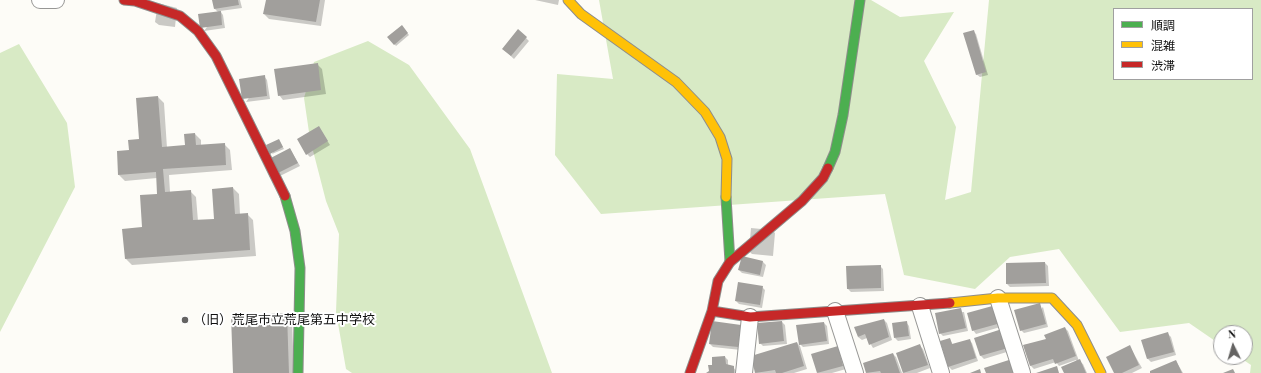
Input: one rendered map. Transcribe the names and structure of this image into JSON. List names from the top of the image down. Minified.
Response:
{"places":["（旧）荒尾市立荒尾第五中学校"],"legend":["順調","混雑","渋滞"],"north":"top"}
